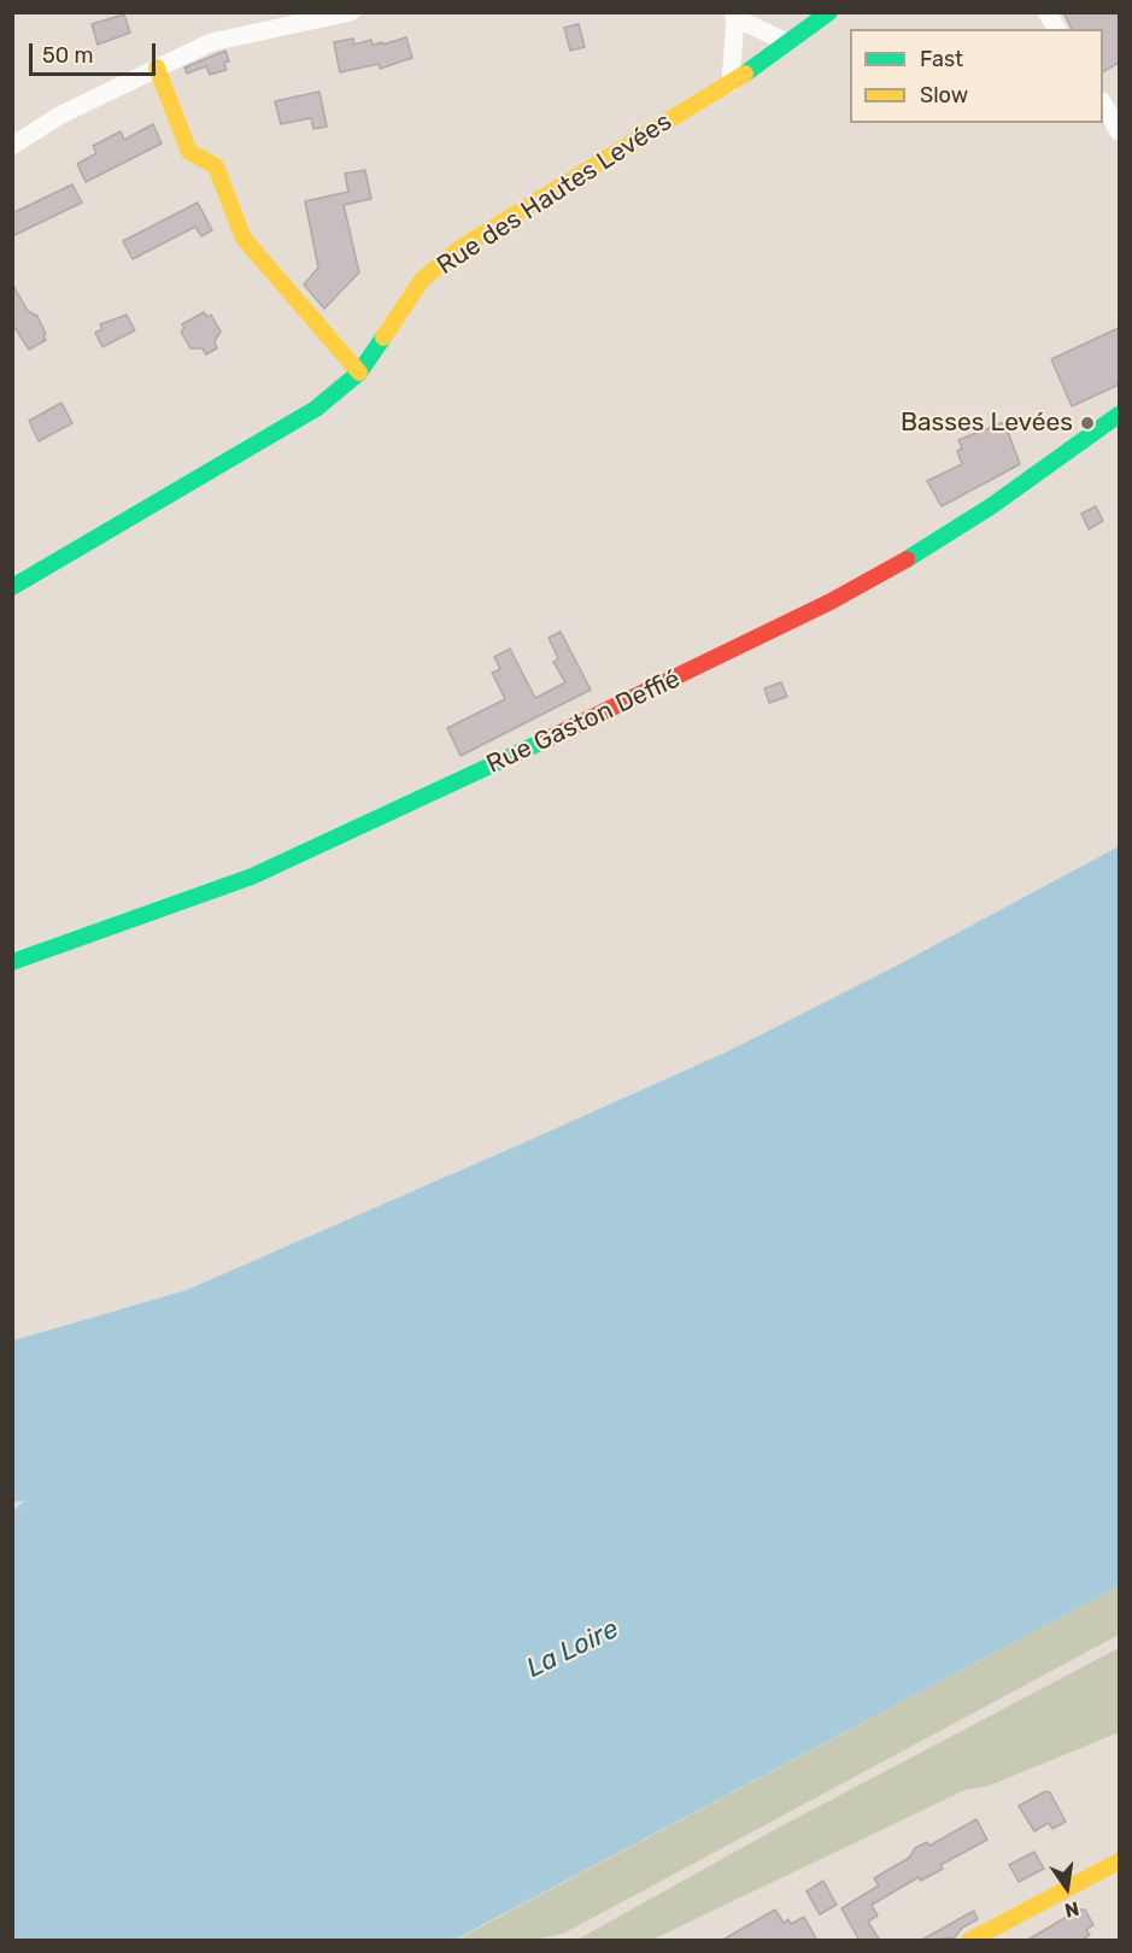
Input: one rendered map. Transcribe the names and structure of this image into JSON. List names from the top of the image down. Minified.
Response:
{"streets":{"street":["Rue des Hautes Levées","Rue Gaston Deffié"]},"water":["La Loire"],"places":["Basses Levées"],"legend":["Fast","Slow"],"scale_bar":"50 m","north":"bottom"}
